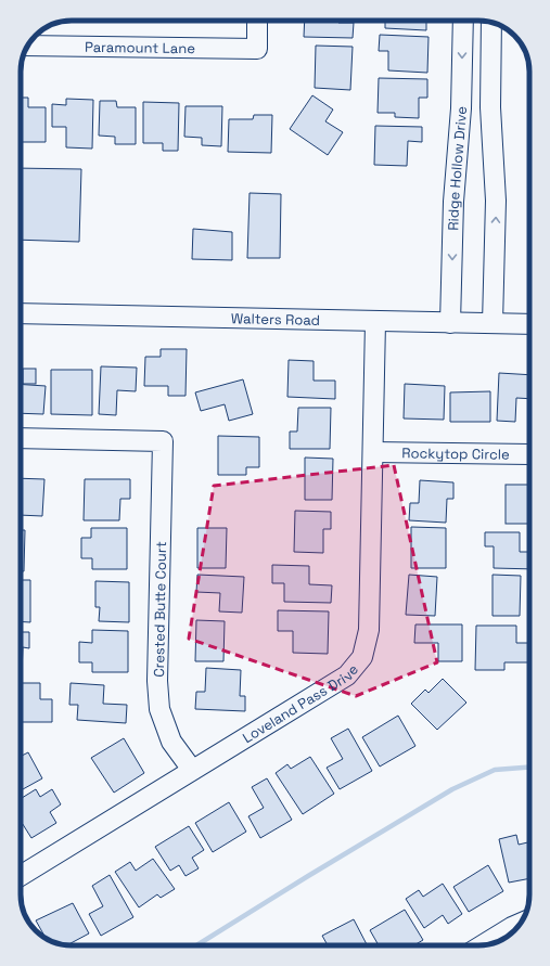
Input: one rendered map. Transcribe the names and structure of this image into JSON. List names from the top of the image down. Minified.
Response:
{"streets":{"street":["Paramount Lane","Ridge Hollow Drive","Walters Road","Rockytop Circle","Crested Butte Court","Loveland Pass Drive"]},"crossings":[["Ridge Hollow Drive","Walters Road"],["Walters Road","Loveland Pass Drive"],["Rockytop Circle","Loveland Pass Drive"],["Crested Butte Court","Loveland Pass Drive"]]}
